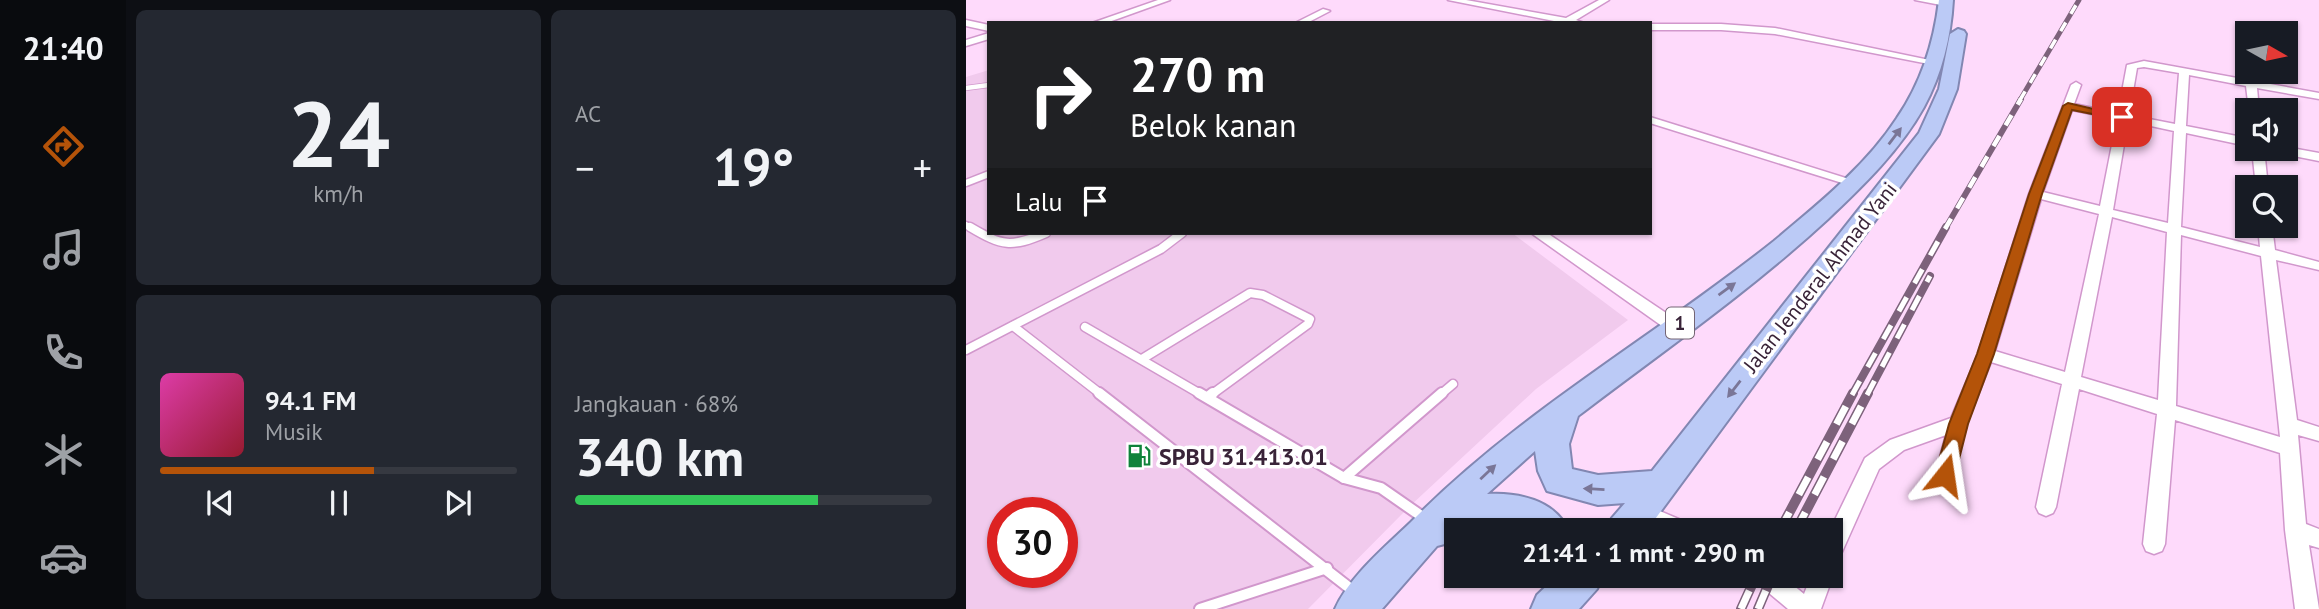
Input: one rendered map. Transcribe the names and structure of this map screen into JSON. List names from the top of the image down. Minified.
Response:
{"streets":{"highway":["Jalan Jenderal Ahmad Yani","1"]},"places":{"fuel station":["SPBU 31.413.01"]},"north":"right","page":{"tabs":"21:40","tile":[["24","km/h"],"AC",["Jangkauan · 68%","340 km"]],"turn":["270 m","Belok kanan"],"heat":["−","19°","+"],"then":"Lalu","song":["94.1 FM","Musik"],"limit":"30","trip":"21:41 · 1 mnt · 290 m"}}
